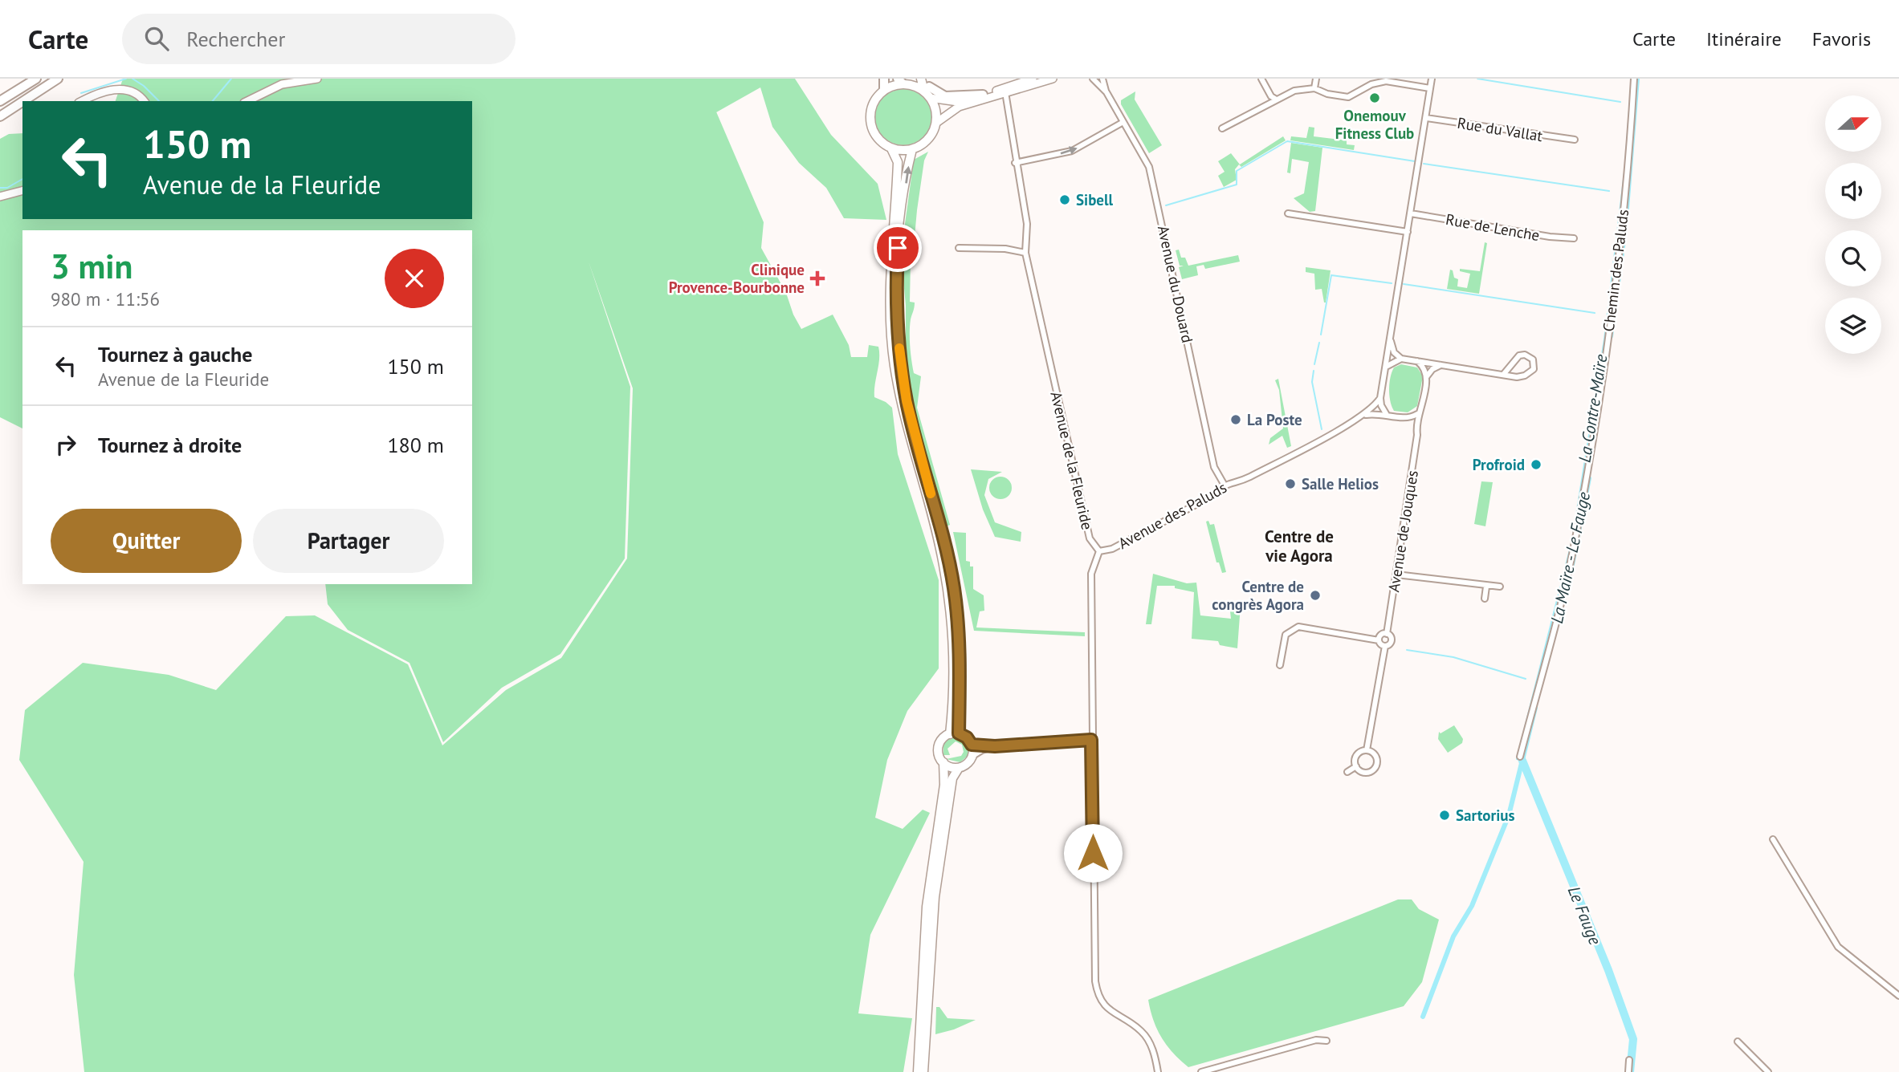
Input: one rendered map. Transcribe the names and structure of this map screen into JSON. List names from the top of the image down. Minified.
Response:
{"streets":{"street":["Rue du Vallat","Rue de Lenche","Chemin des Paluds","Avenue du Douard","Avenue de la Fleuride","Avenue des Paluds","Avenue de Jouques"]},"crossings":[["Avenue du Douard","Avenue des Paluds"],["Avenue de la Fleuride","Avenue des Paluds"],["Avenue des Paluds","Avenue de Jouques"]],"districts":["Centre de vie Agora"],"water":["La Contre-Maïre","La Maïre - Le Fauge","Le Fauge"],"places":{"other":["Onemouv Fitness Club","Sibell","La Poste","Profroid","Salle Helios","Centre de congrès Agora","Sartorius"],"health":["Clinique Provence-Bourbonne"]},"north":"right","page":{"header":"Carte","search":"Rechercher","nav":["Carte","Itinéraire","Favoris"],"turn":["150 m","Avenue de la Fleuride"],"heading":["3 min","980 m · 11:56"],"list":[{"name":"Tournez à gauche","note":"Avenue de la Fleuride","value":"150 m"},{"name":"Tournez à droite","value":"180 m"}],"buttons":["Quitter","Partager"]}}
